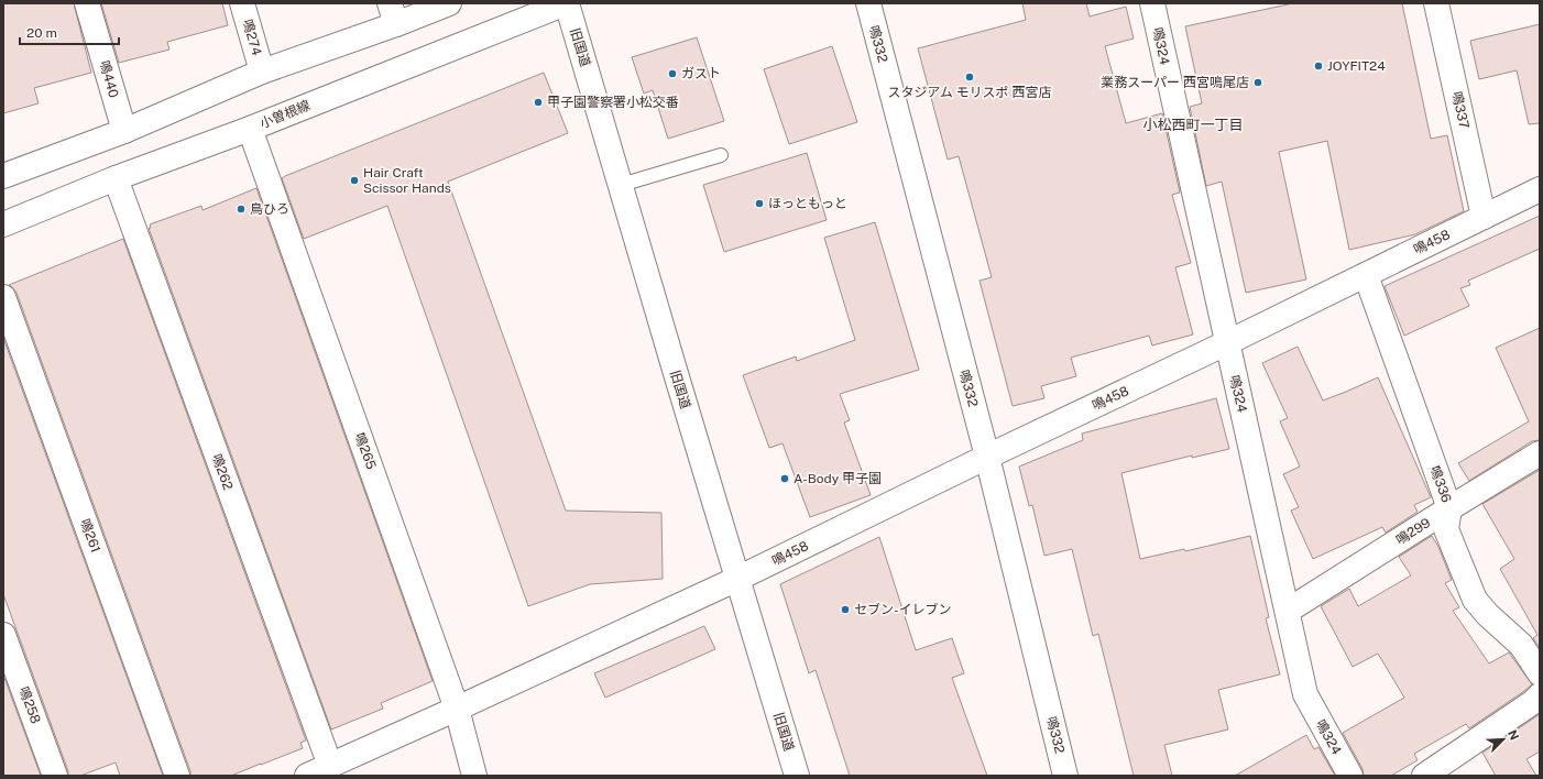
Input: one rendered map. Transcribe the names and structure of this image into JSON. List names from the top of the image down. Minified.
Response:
{"streets":{"street":["鳴274","鳴332","鳴324","旧国道","鳴440","鳴337","小曽根線","鳴458","鳴265","鳴262","鳴336","鳴299","鳴261","鳴258"]},"crossings":[["鳴332","鳴458"],["鳴324","鳴458"],["鳴324","鳴299"],["旧国道","小曽根線"],["旧国道","鳴458"],["鳴337","鳴458"],["小曽根線","鳴265"],["小曽根線","鳴262"],["鳴458","鳴265"],["鳴458","鳴262"],["鳴458","鳴336"],["鳴336","鳴299"]],"districts":["小松西町一丁目"],"places":["JOYFIT24","ガスト","スタジアム モリスポ 西宮店","業務スーパー 西宮鳴尾店","甲子園警察署小松交番","Hair Craft Scissor Hands","ほっともっと","鳥ひろ","A-Body 甲子園","セブン-イレブン"],"scale_bar":"20 m","north":"top right"}
